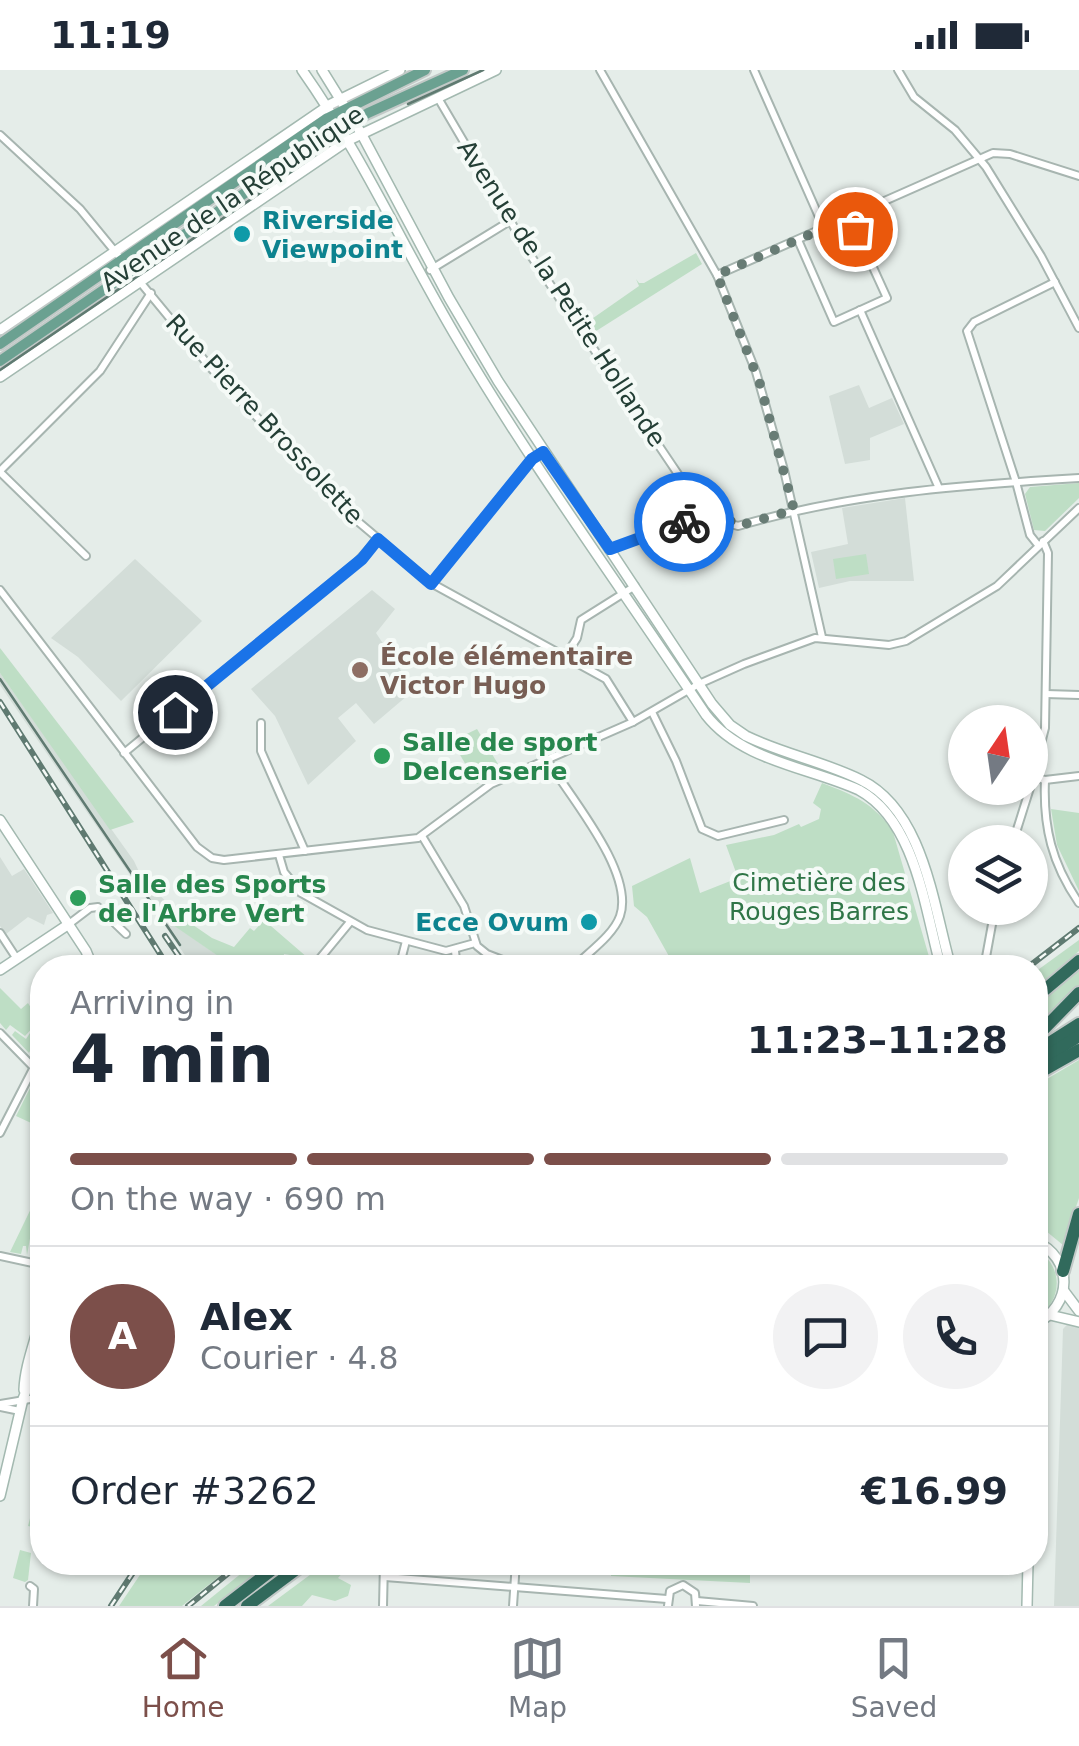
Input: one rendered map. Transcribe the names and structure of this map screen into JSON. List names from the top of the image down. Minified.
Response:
{"streets":{"main road":["Avenue de la République"],"street":["Avenue de la Petite Hollande","Rue Pierre Brossolette"]},"crossings":[["Avenue de la République","Avenue de la Petite Hollande"],["Avenue de la République","Rue Pierre Brossolette"]],"parks":["Cimetière des Rouges Barres"],"places":["Riverside Viewpoint","École élémentaire Victor Hugo","Salle de sport Delcenserie","Salle des Sports de l'Arbre Vert","Ecce Ovum"],"north":"top","page":{"status":"11:19","heading":["4 min","Arriving in","11:23–11:28"],"panel":["Alex","Courier · 4.8","Order #3262","€16.99"],"bar":"On the way · 690 m","round":"A","tabs":["Home","Map","Saved"]}}
